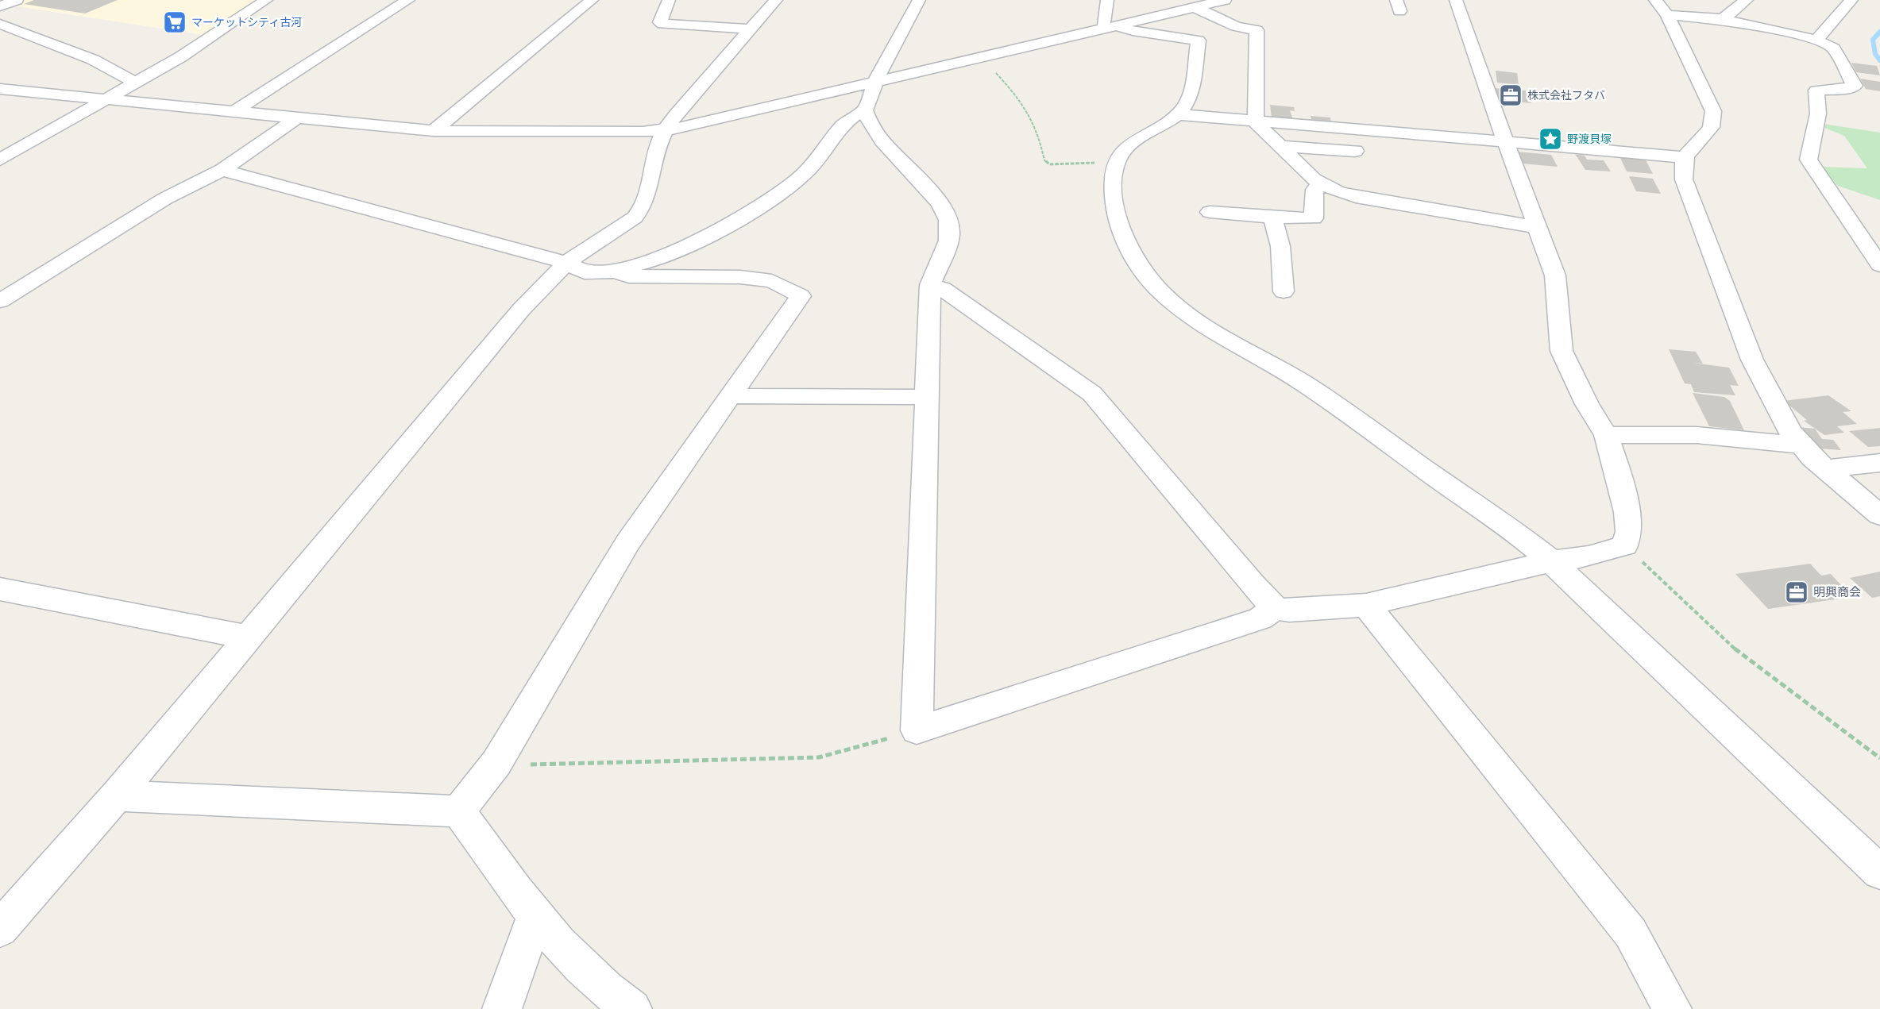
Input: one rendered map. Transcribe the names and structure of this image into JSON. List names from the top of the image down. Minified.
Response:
{"places":{"supermarket":["マーケットシティ古河"],"office":["株式会社フタバ","明興商会"],"place":["野渡貝塚"]}}
